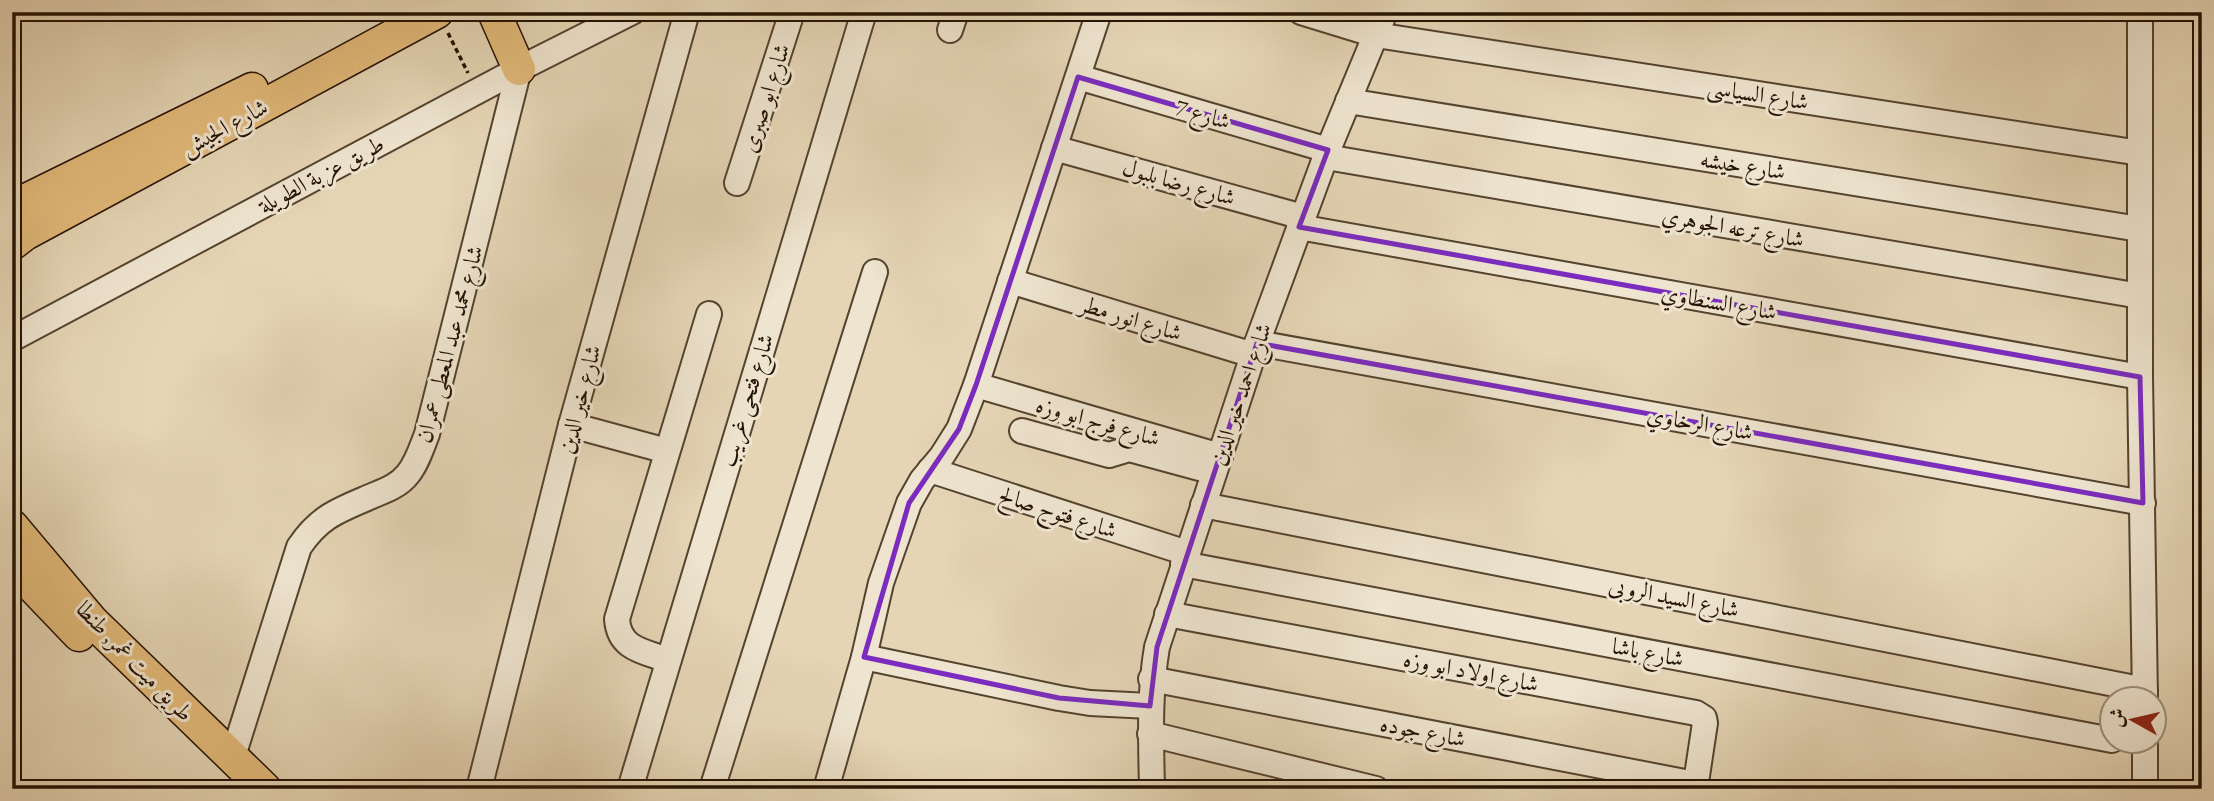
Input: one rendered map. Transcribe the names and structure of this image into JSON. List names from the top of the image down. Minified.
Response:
{"streets":{"main road":["شارع الجيش","طريق ميت غمر, طنطا"],"street":["شارع السياسى","شارع ابو صبرى","شارع 7","شارع خيشه","طريق عزبة الطويلة","شارع رضا بلبول","شارع ترعه الجوهري","شارع السنطاوي","شارع انور مطر","شارع محمد عبد المعطى عمران","شارع احمد خير الدين","شارع خير الدين","شارع فتحى غريب","شارع فرج ابو وزه","شارع الرخاوي","شارع فتوح صالح","شارع السيد الروبى","شارع باشا","شارع اولاد ابو وزه","شارع جوده"]},"crossings":[["شارع السياسى","شارع احمد خير الدين"],["شارع 7","شارع ترعه الجوهري"],["شارع 7","شارع احمد خير الدين"],["شارع خيشه","شارع احمد خير الدين"],["طريق عزبة الطويلة","شارع محمد عبد المعطى عمران"],["شارع رضا بلبول","شارع السنطاوي"],["شارع رضا بلبول","شارع احمد خير الدين"],["شارع ترعه الجوهري","شارع احمد خير الدين"],["شارع السنطاوي","شارع احمد خير الدين"],["شارع انور مطر","شارع احمد خير الدين"],["شارع انور مطر","شارع الرخاوي"],["شارع محمد عبد المعطى عمران","طريق ميت غمر, طنطا"],["شارع احمد خير الدين","شارع فرج ابو وزه"],["شارع احمد خير الدين","شارع الرخاوي"],["شارع احمد خير الدين","شارع فتوح صالح"],["شارع احمد خير الدين","شارع السيد الروبى"],["شارع احمد خير الدين","شارع باشا"],["شارع احمد خير الدين","شارع اولاد ابو وزه"],["شارع احمد خير الدين","شارع جوده"],["شارع فتوح صالح","شارع باشا"],["شارع اولاد ابو وزه","شارع جوده"]],"north":"left"}
